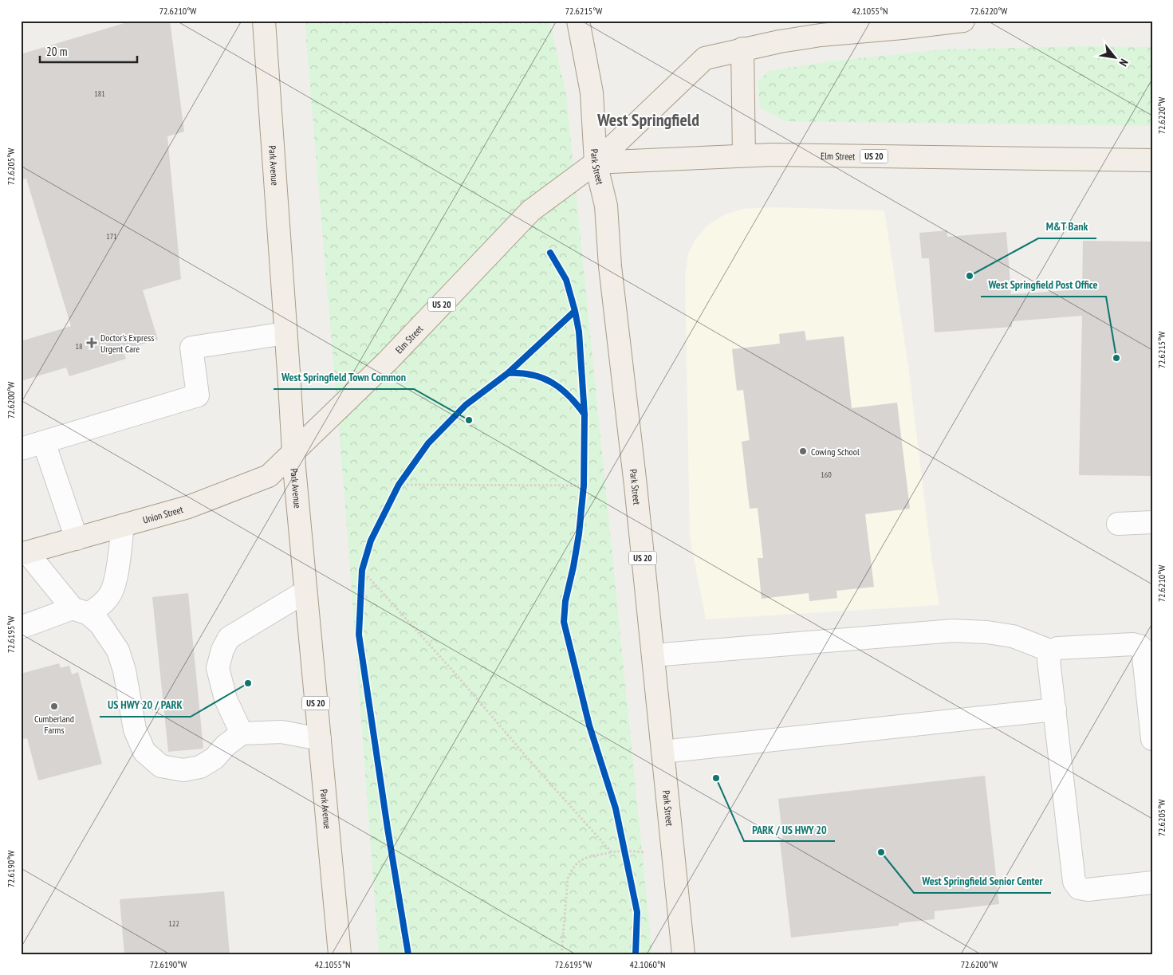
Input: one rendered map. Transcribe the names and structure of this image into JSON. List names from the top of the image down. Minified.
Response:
{"streets":{"main road":["Elm Street","US 20","Park Avenue","Park Street","Union Street"]},"crossings":[["Elm Street","Park Avenue"],["Elm Street","Park Street"],["Elm Street","Union Street"],["Park Avenue","Union Street"]],"districts":["West Springfield"],"places":{"other":["M&T Bank","West Springfield Post Office","West Springfield Town Common","Cowing School","US HWY 20 / PARK","Cumberland Farms","PARK / US HWY 20","West Springfield Senior Center"],"health":["Doctor's Express Urgent Care"]},"house_numbers":["181","171","18","160","122"],"scale_bar":"20 m","north":"bottom right","coordinates":["72.6210°W","72.6215°W","42.1055°N","72.6220°W","72.6205°W","72.6200°W","72.6195°W","72.6190°W","42.1060°N"]}
